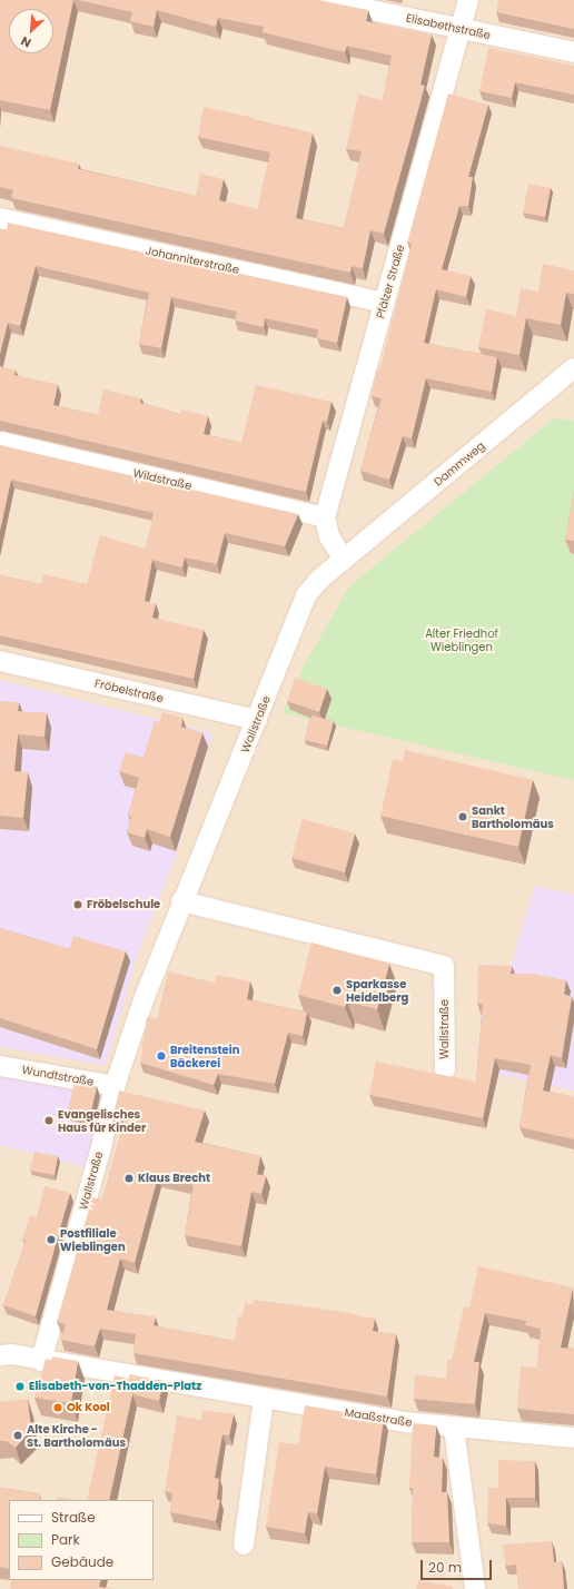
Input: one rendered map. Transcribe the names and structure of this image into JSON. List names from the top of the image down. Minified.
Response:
{"streets":{"street":["Elisabethstraße","Johanniterstraße","Pfälzer Straße","Dammweg","Wildstraße","Fröbelstraße","Wallstraße","Wundtstraße","Maaßstraße"]},"crossings":[["Elisabethstraße","Pfälzer Straße"],["Johanniterstraße","Pfälzer Straße"],["Pfälzer Straße","Wildstraße"],["Dammweg","Wallstraße"],["Fröbelstraße","Wallstraße"],["Wallstraße","Wundtstraße"],["Wallstraße","Maaßstraße"]],"parks":["Alter Friedhof Wieblingen"],"places":["Sankt Bartholomäus","Fröbelschule","Sparkasse Heidelberg","Breitenstein Bäckerei","Evangelisches Haus für Kinder","Klaus Brecht","Postfiliale Wieblingen","Elisabeth-von-Thadden-Platz","Ok Kool","Alte Kirche - St. Bartholomäus"],"legend":["Straße","Park","Gebäude"],"scale_bar":"20 m","north":"bottom left"}
